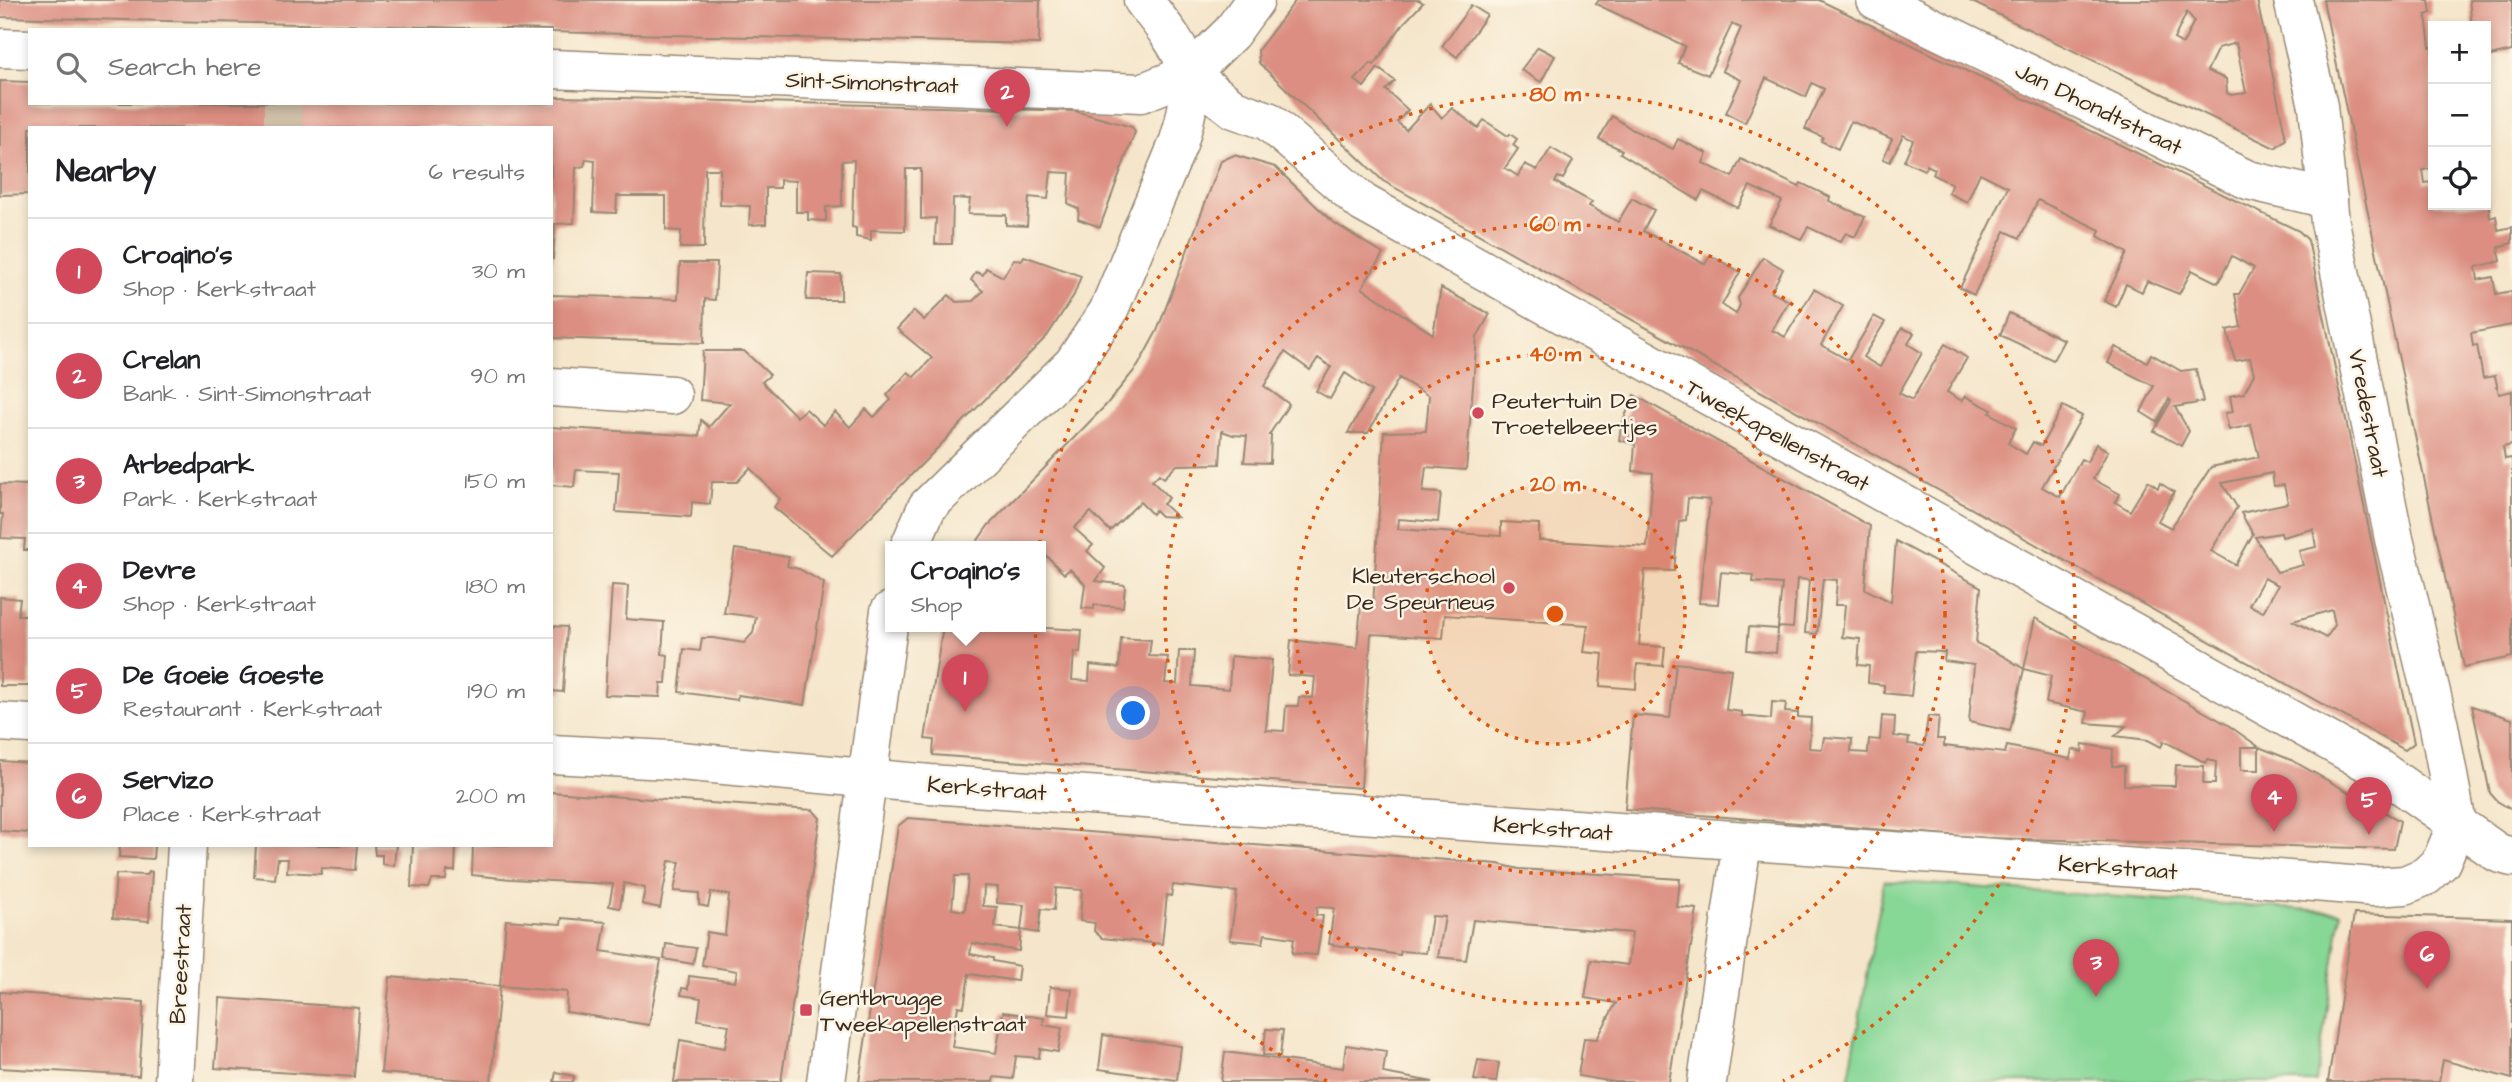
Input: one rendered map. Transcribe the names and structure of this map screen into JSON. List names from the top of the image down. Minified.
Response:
{"streets":{"street":["Sint-Simonstraat","Jan Dhondtstraat","Vredestraat","Tweekapellenstraat","Kerkstraat","Breestraat"]},"crossings":[["Sint-Simonstraat","Tweekapellenstraat"],["Jan Dhondtstraat","Vredestraat"],["Vredestraat","Tweekapellenstraat"],["Vredestraat","Kerkstraat"],["Tweekapellenstraat","Kerkstraat"]],"places":{"other":["Peutertuin De Troetelbeertjes","Kleuterschool De Speurneus"],"transit":["Gentbrugge Tweekapellenstraat"]},"page":{"map_buttons":["+","−"],"search":"Search here","pins":["2","1","4","5","6","3"],"heading":["Nearby","6 results"],"list":[{"mark":"1","name":"Croqino's","note":"Shop · Kerkstraat","value":"30 m"},{"mark":"2","name":"Crelan","note":"Bank · Sint-Simonstraat","value":"90 m"},{"mark":"3","name":"Arbedpark","note":"Park · Kerkstraat","value":"150 m"},{"mark":"4","name":"Devre","note":"Shop · Kerkstraat","value":"180 m"},{"mark":"5","name":"De Goeie Goeste","note":"Restaurant · Kerkstraat","value":"190 m"},{"mark":"6","name":"Servizo","note":"Place · Kerkstraat","value":"200 m"}],"popup":["Croqino's","Shop"]},"rings":["80 m","60 m","40 m","20 m"]}
